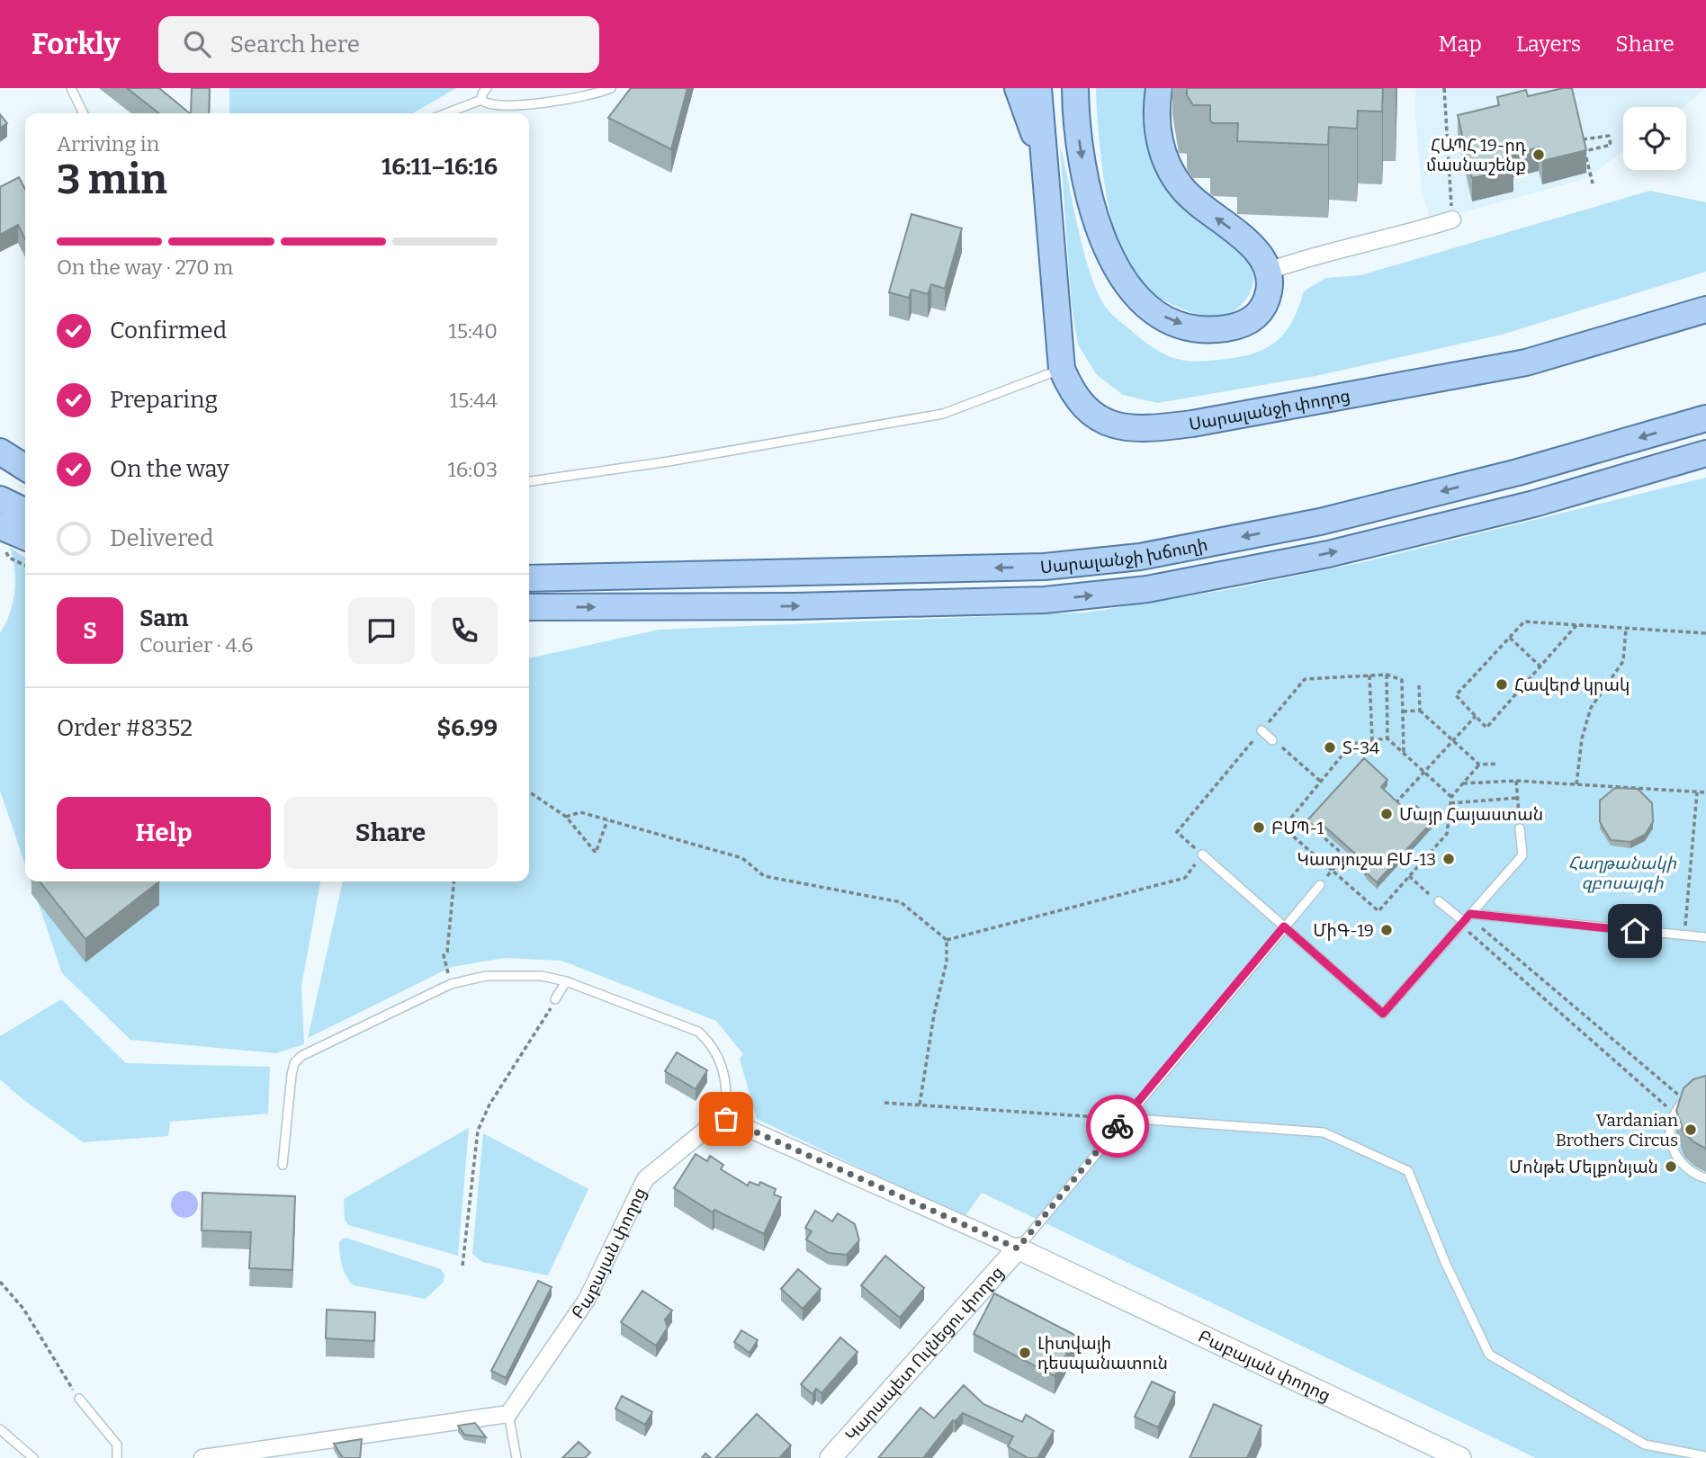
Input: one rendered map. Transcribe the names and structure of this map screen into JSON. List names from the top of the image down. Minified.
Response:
{"streets":{"main road":["Սարալանջի փողոց","Սարալանջի խճուղի"],"street":["Բաբայան փողոց","Կարապետ Ուլնեցու փողոց"]},"crossings":[["Բաբայան փողոց","Կարապետ Ուլնեցու փողոց"]],"parks":["Հաղթանակի զբոսայգի"],"places":["ՀԱՊՀ 19-րդ մասնաշենք","Հավերժ կրակ","Տ-34","Մայր Հայաստան","ԲՄՊ-1","Կատյուշա ԲՄ-13","ՄիԳ-19","Vardanian Brothers Circus","Մոնթե Մելքոնյան","Լիտվայի դեսպանատուն"],"page":{"header":"Forkly","search":"Search here","nav":["Map","Layers","Share"],"heading":["3 min","Arriving in","16:11–16:16"],"panel":["Sam","Courier · 4.6","Order #8352","$6.99"],"bar":"On the way · 270 m","list":[["Confirmed","15:40"],["Preparing","15:44"],["On the way","16:03"],"Delivered"],"round":"S","buttons":["Help","Share"]}}
